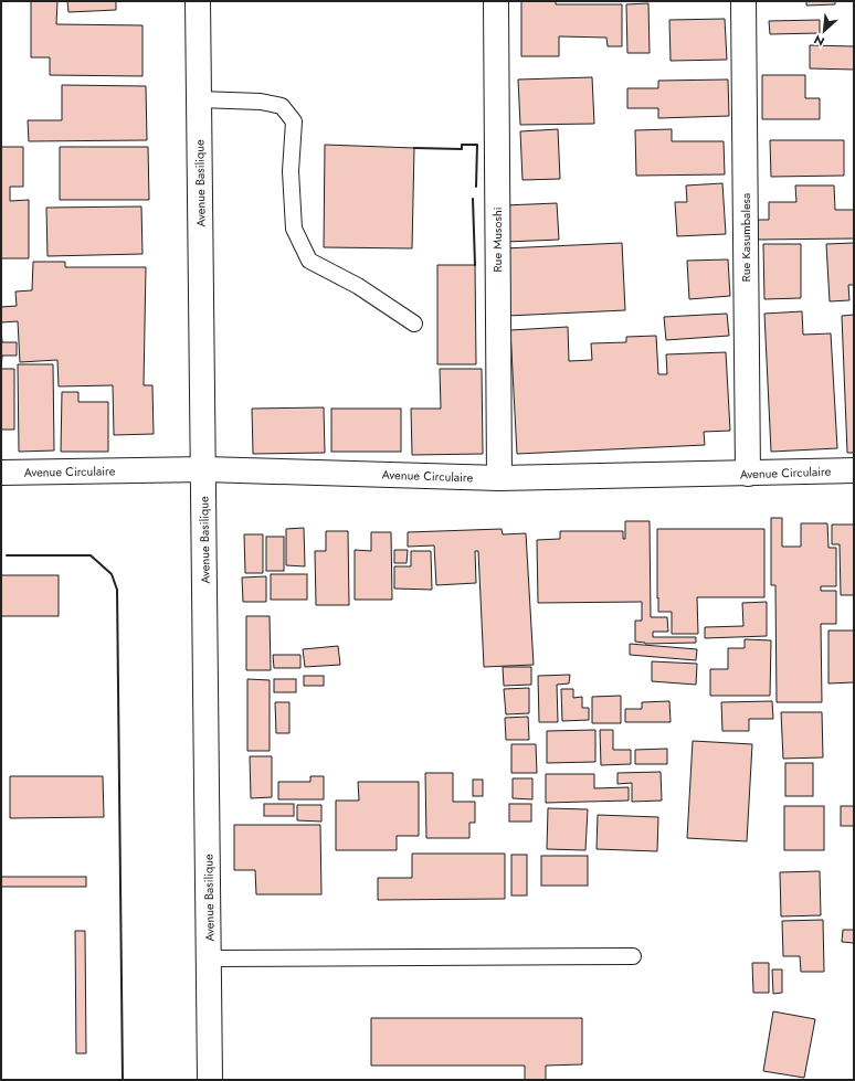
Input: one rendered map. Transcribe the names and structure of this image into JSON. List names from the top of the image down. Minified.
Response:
{"streets":{"street":["Avenue Basilique","Rue Kasumbalesa","Rue Musoshi","Avenue Circulaire"]},"crossings":[["Avenue Basilique","Avenue Circulaire"],["Rue Kasumbalesa","Avenue Circulaire"],["Rue Musoshi","Avenue Circulaire"]],"north":"bottom left"}
